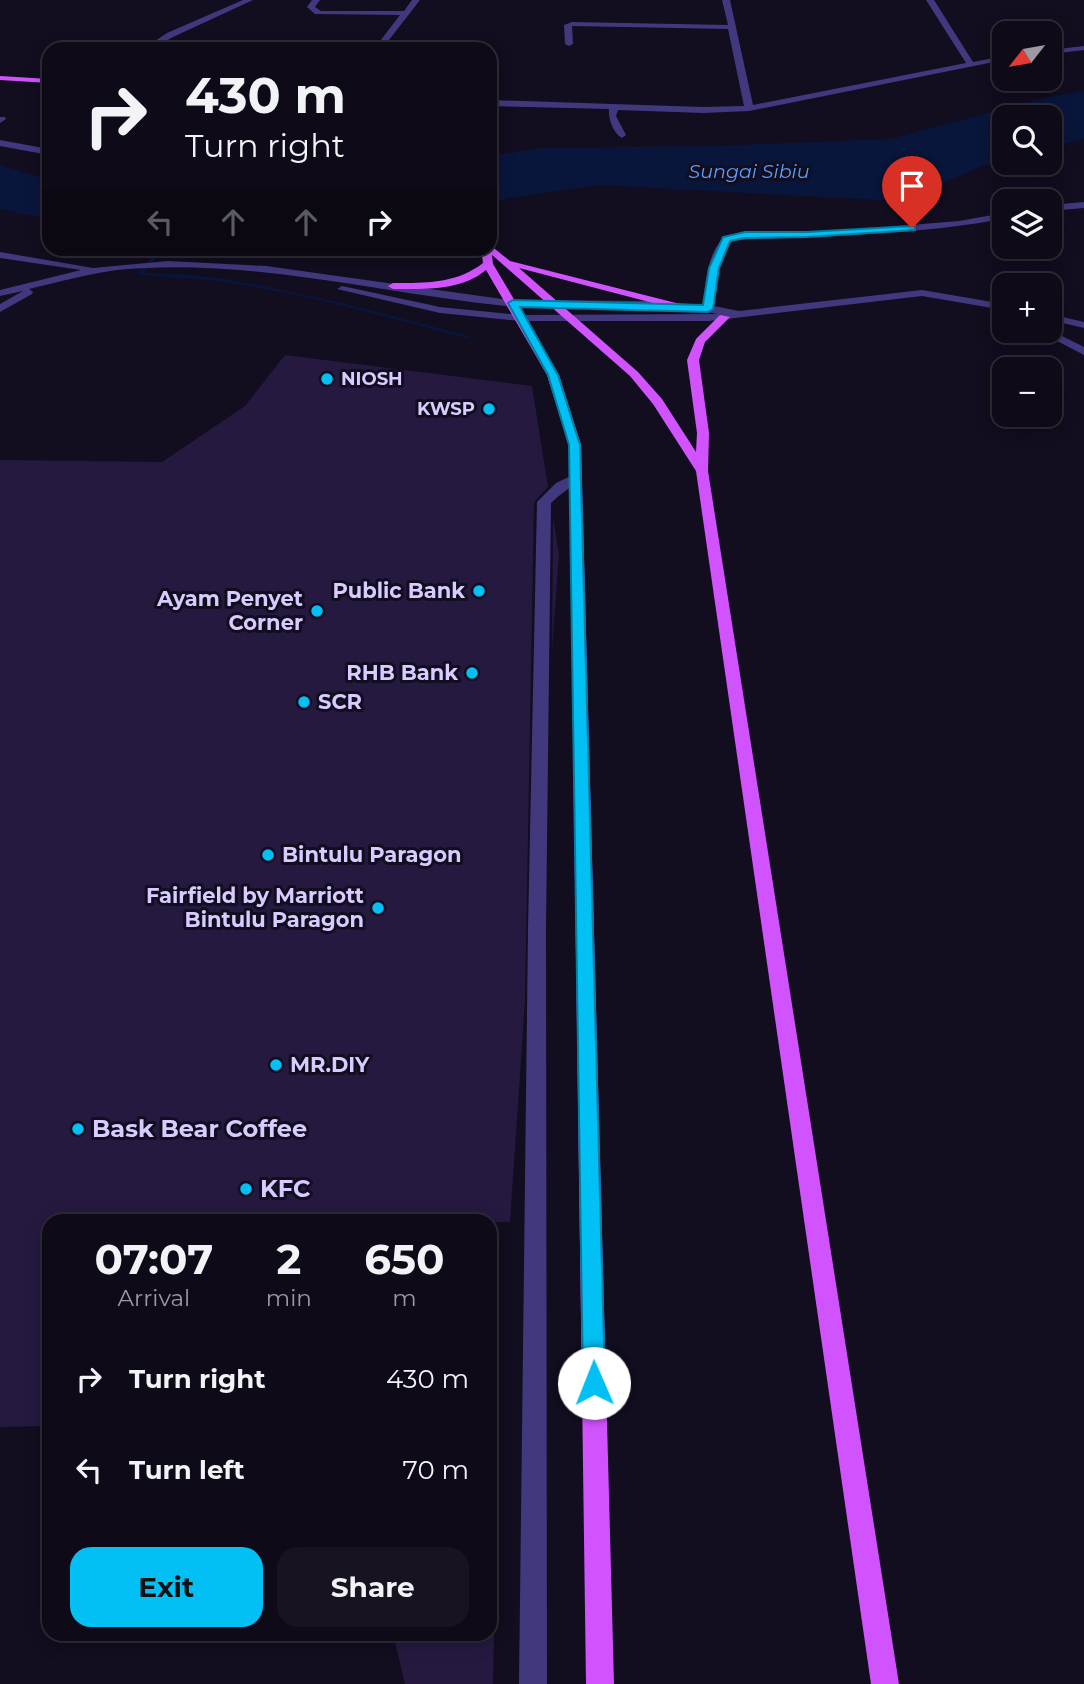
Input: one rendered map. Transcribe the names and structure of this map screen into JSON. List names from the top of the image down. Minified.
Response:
{"water":["Sungai Sibiu"],"places":["NIOSH","KWSP","Public Bank","Ayam Penyet Corner","RHB Bank","SCR","Bintulu Paragon","Fairfield by Marriott Bintulu Paragon","MR.DIY","Bask Bear Coffee","KFC"],"north":"bottom left","page":{"map_buttons":["+","−"],"turn":["430 m","Turn right"],"eta":["07:07","Arrival","2","min","650","m"],"list":[{"name":"Turn right","value":"430 m"},{"name":"Turn left","value":"70 m"}],"buttons":["Exit","Share"]}}
